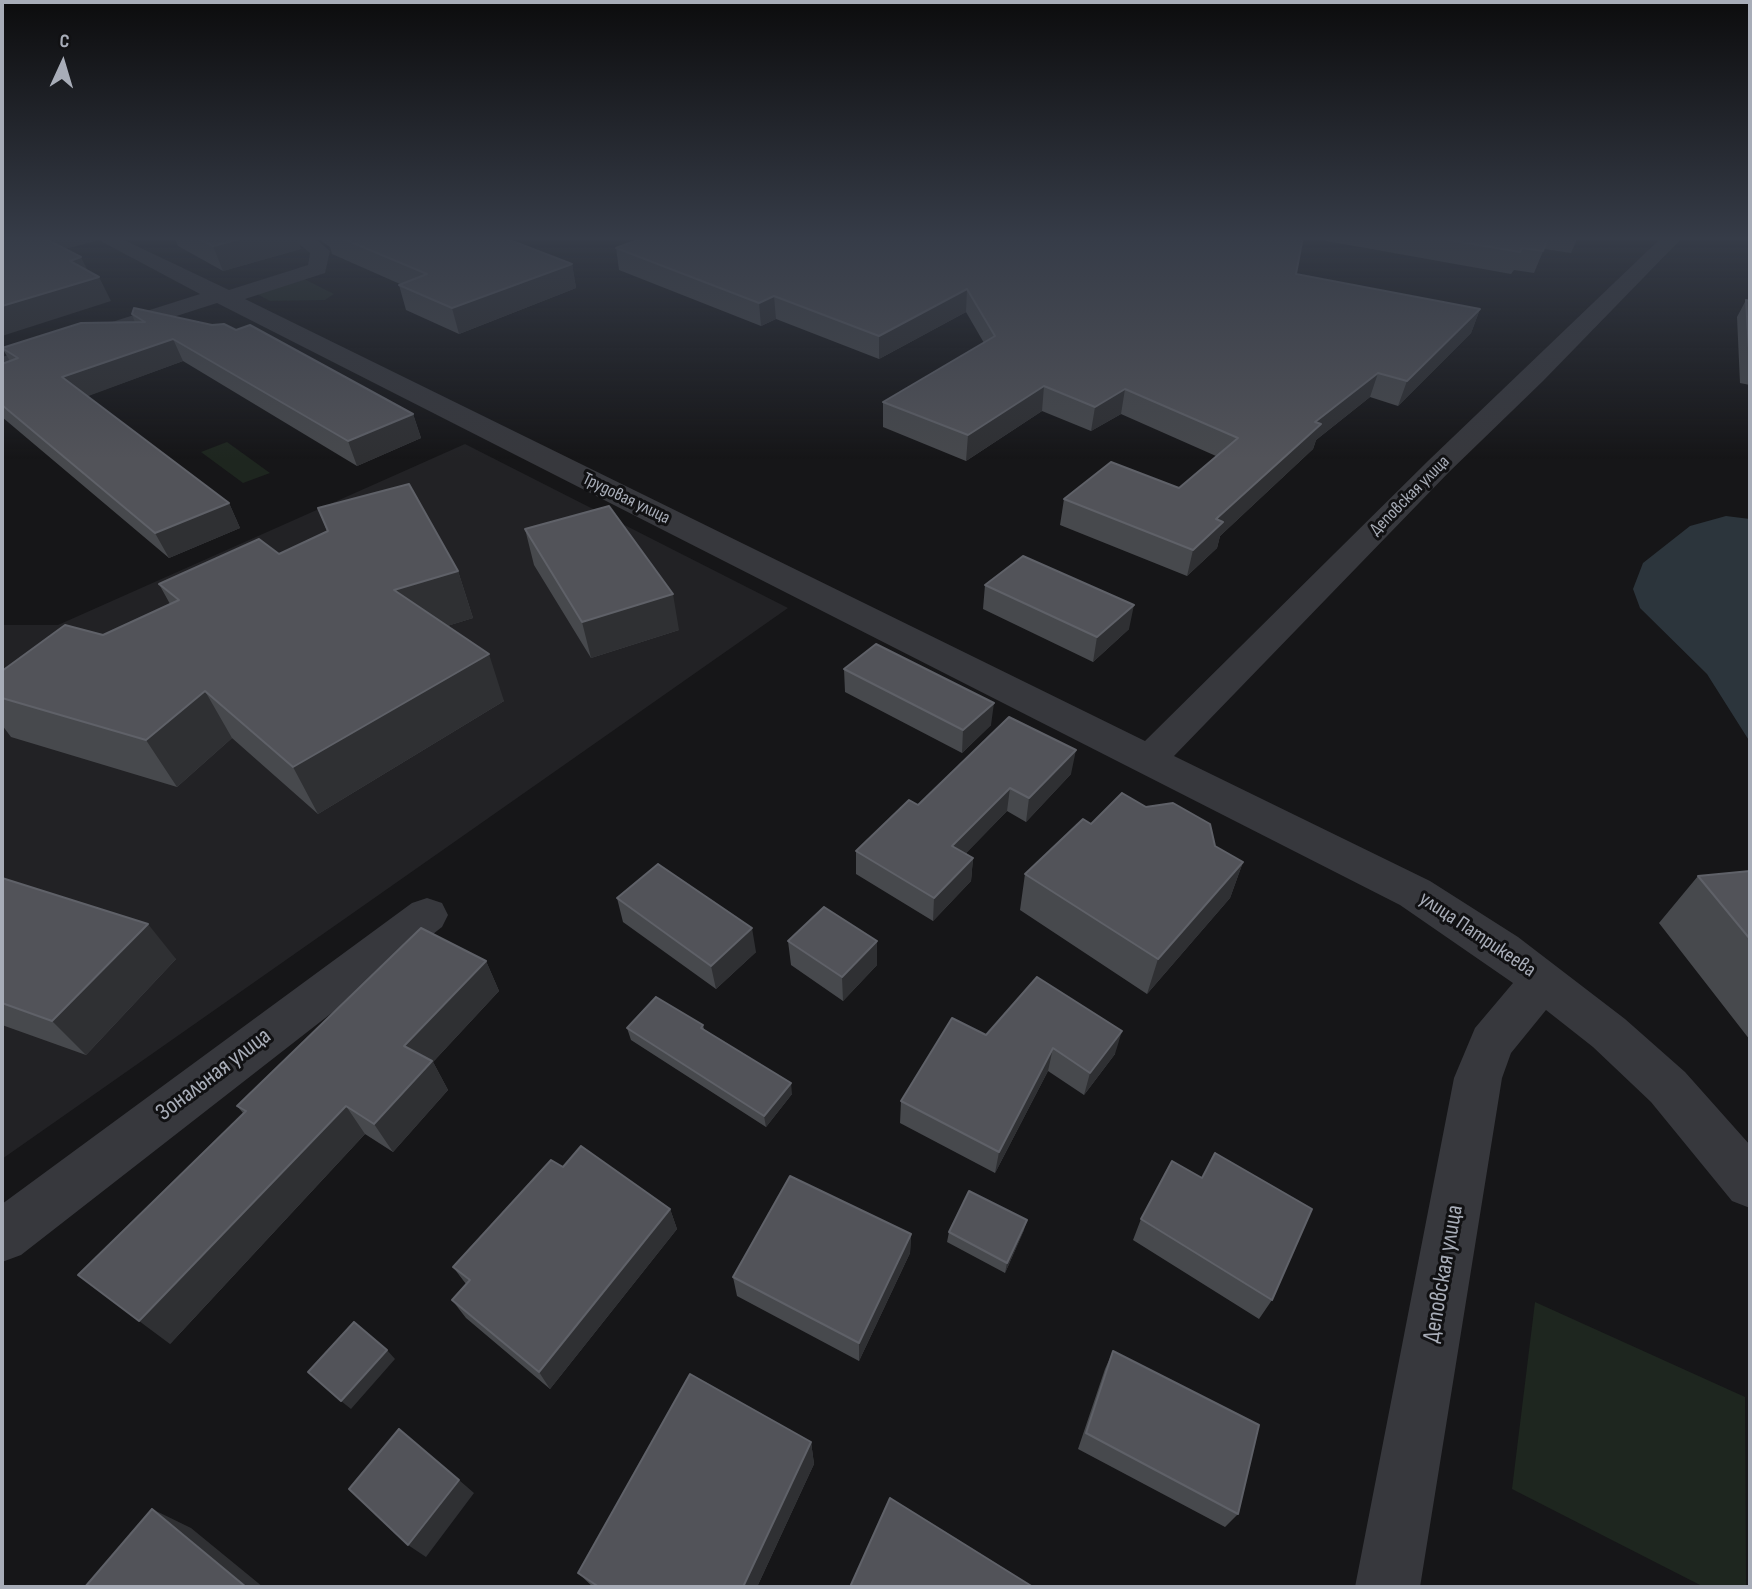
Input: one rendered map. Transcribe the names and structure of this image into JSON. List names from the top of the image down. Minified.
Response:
{"streets":{"street":["Деповская улица","Трудовая улица","улица Патрикеева","Зональная улица"]},"crossings":[["Деповская улица","Трудовая улица"],["Деповская улица","улица Патрикеева"],["Трудовая улица","улица Патрикеева"]],"north":"top"}
